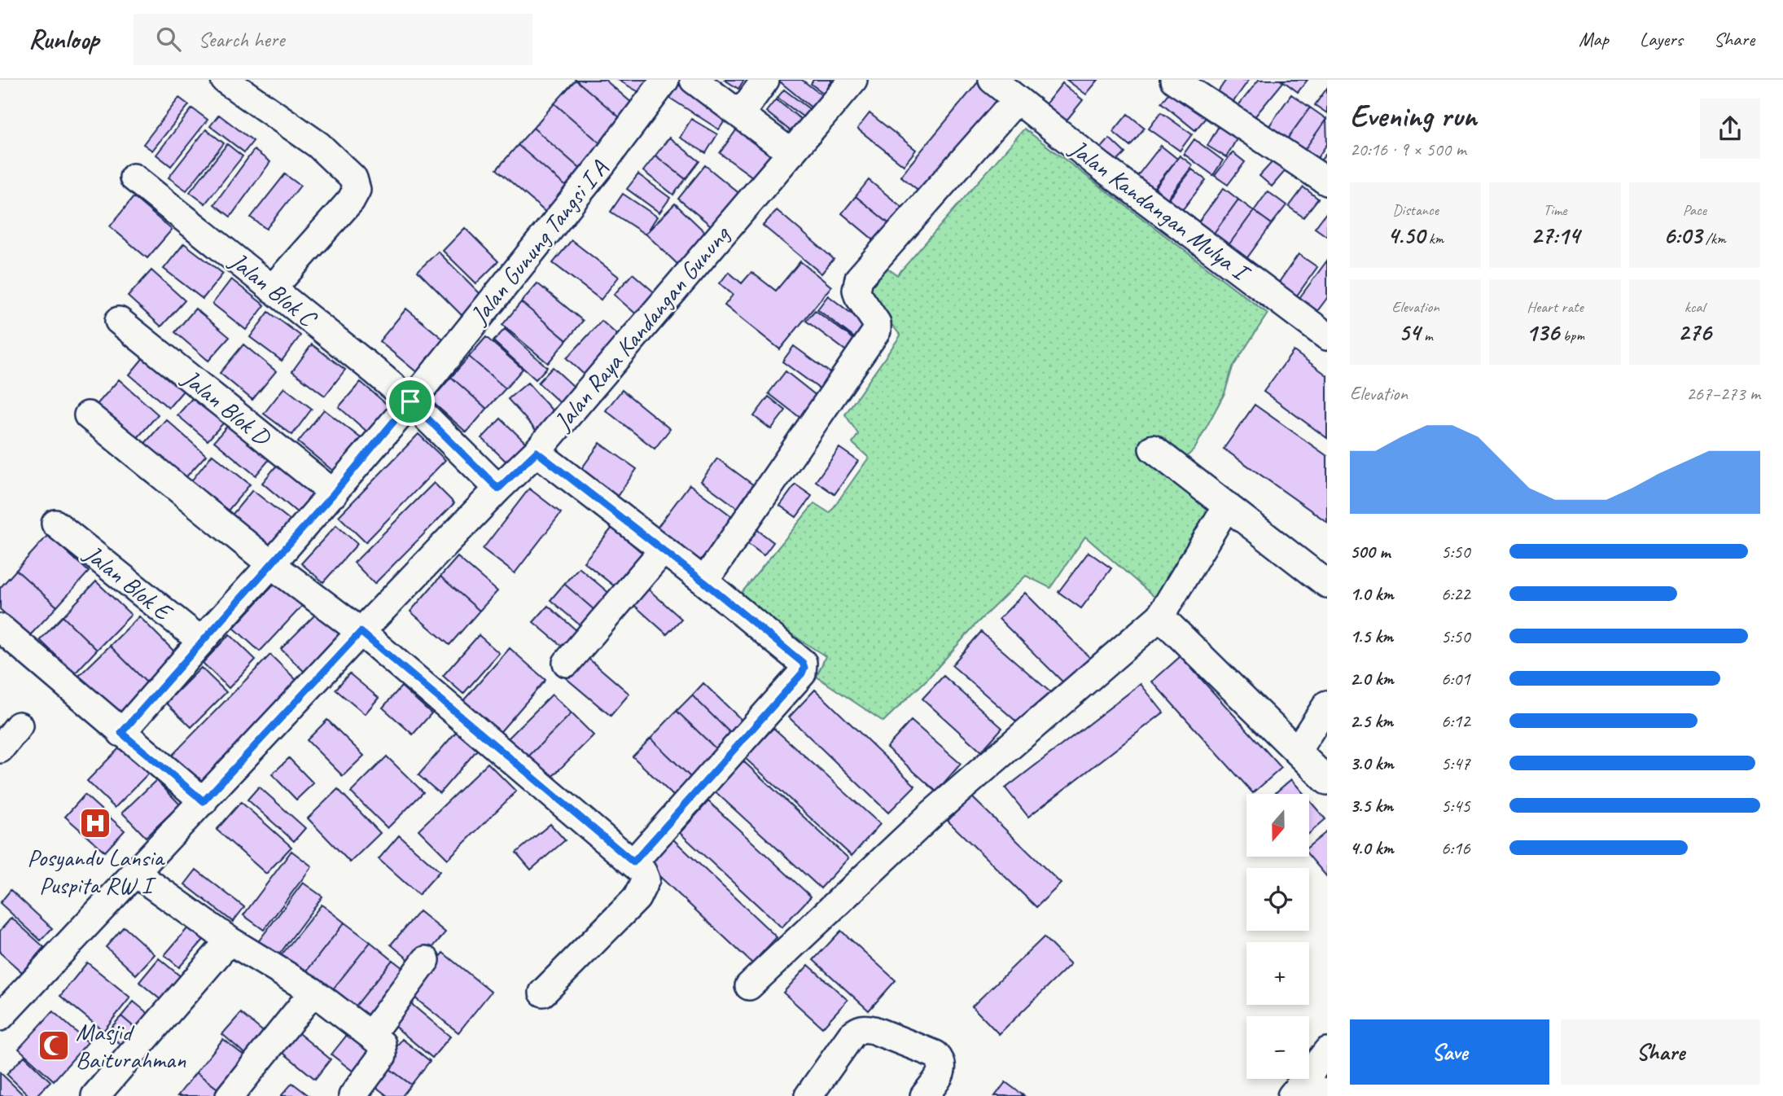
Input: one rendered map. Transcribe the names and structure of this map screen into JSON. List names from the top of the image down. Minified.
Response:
{"streets":{"street":["Jalan Kandangan Mulya I","Jalan Gunung Tangsi I A","Jalan Blok C","Jalan Raya Kandangan Gunung","Jalan Blok D","Jalan Blok E"]},"crossings":[["Jalan Gunung Tangsi I A","Jalan Blok C"],["Jalan Gunung Tangsi I A","Jalan Blok D"],["Jalan Gunung Tangsi I A","Jalan Blok E"],["Jalan Blok C","Jalan Raya Kandangan Gunung"]],"places":{"hospital":["Posyandu Lansia Puspita RW I"],"mosque":["Masjid Baiturahman"]},"north":"bottom","page":{"header":"Runloop","search":"Search here","nav":["Map","Layers","Share"],"heading":["Evening run","20:16 · 9 × 500 m"],"stats":[["Distance","4.50 km"],["Time","27:14"],["Pace","6:03 /km"],["Elevation","54 m"],["Heart rate","136 bpm"],["kcal","276"]],"chart":["Elevation","267–273 m"],"list":[{"name":"500 m","note":"5:50"},{"name":"1.0 km","note":"6:22"},{"name":"1.5 km","note":"5:50"},{"name":"2.0 km","note":"6:01"},{"name":"2.5 km","note":"6:12"},{"name":"3.0 km","note":"5:47"},{"name":"3.5 km","note":"5:45"},{"name":"4.0 km","note":"6:16"}],"map_buttons":["+","−"],"buttons":["Save","Share"]}}
